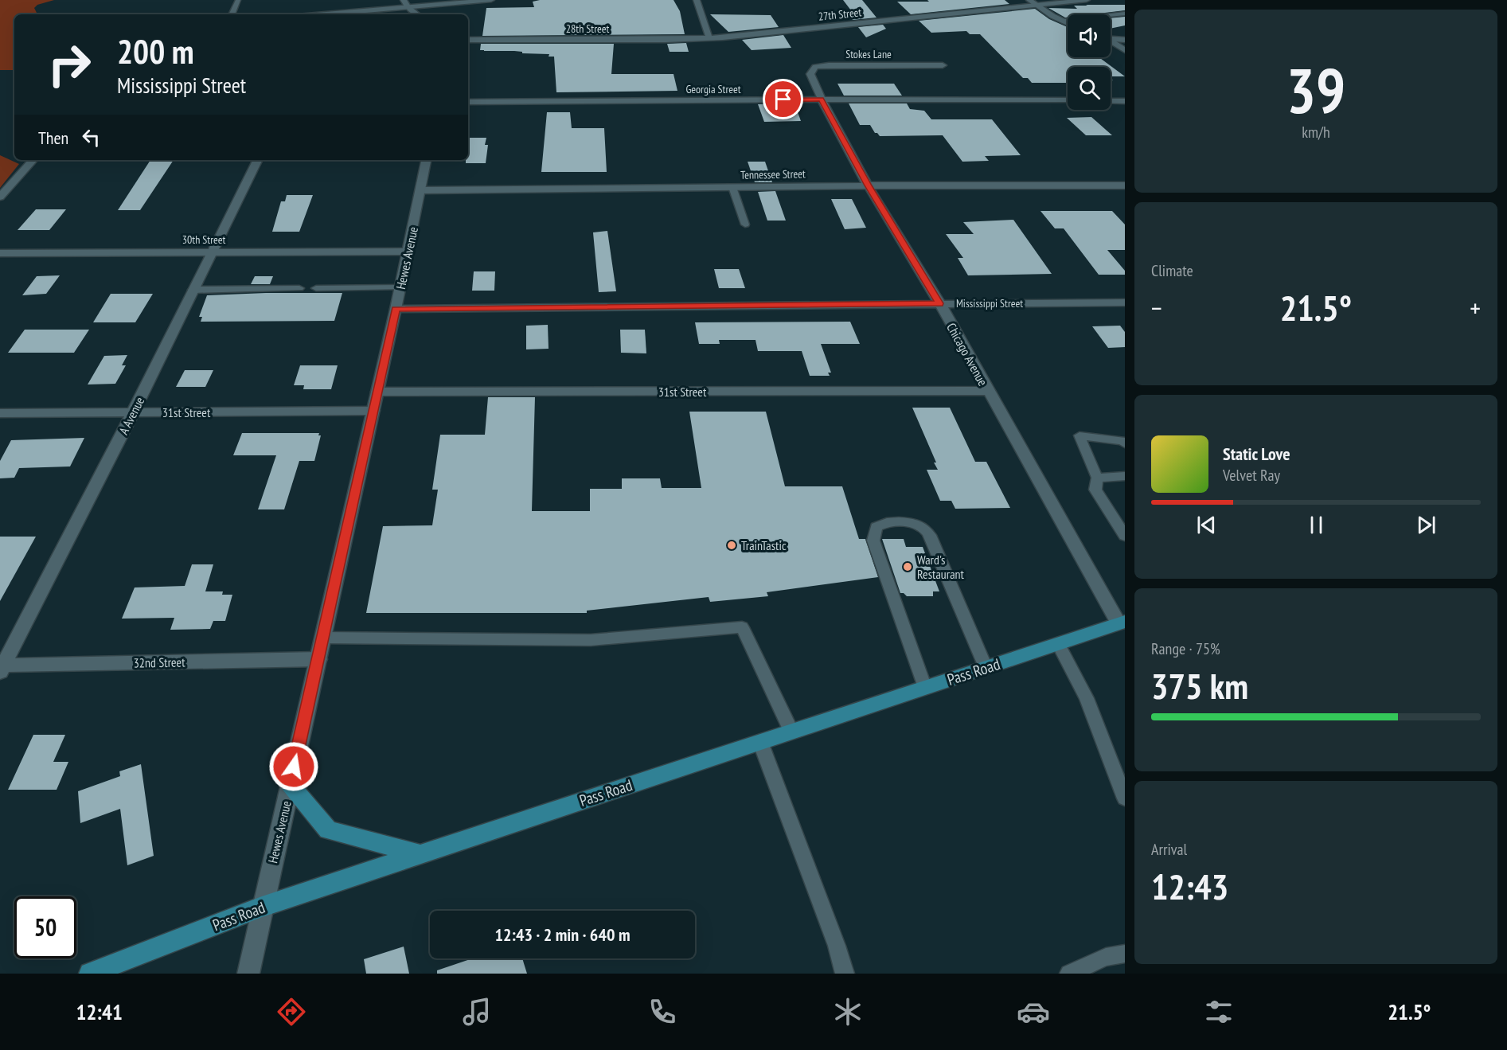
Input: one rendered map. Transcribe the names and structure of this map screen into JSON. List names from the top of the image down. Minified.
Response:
{"streets":{"main road":["Pass Road"],"street":["27th Street","28th Street","Stokes Lane","Georgia Street","Tennessee Street","30th Street","Hewes Avenue","Mississippi Street","Chicago Avenue","31st Street","A Avenue","32nd Street"]},"crossings":[["27th Street","28th Street"],["Stokes Lane","Chicago Avenue"],["Georgia Street","Chicago Avenue"],["Tennessee Street","Hewes Avenue"],["Tennessee Street","Chicago Avenue"],["30th Street","Hewes Avenue"],["30th Street","A Avenue"],["Hewes Avenue","Mississippi Street"],["Hewes Avenue","31st Street"],["Hewes Avenue","32nd Street"],["Hewes Avenue","Pass Road"],["Mississippi Street","Chicago Avenue"],["Chicago Avenue","31st Street"],["Chicago Avenue","Pass Road"],["31st Street","A Avenue"],["A Avenue","32nd Street"]],"places":["TrainTastic","Ward's Restaurant"],"page":{"tile":[["39","km/h"],"Climate",["Range · 75%","375 km"],["Arrival","12:43"]],"turn":["200 m","Mississippi Street"],"then":"Then","heat":["−","21.5°","+"],"song":["Static Love","Velvet Ray"],"limit":"50","trip":"12:43 · 2 min · 640 m","tabs":["12:41","21.5°"]}}
